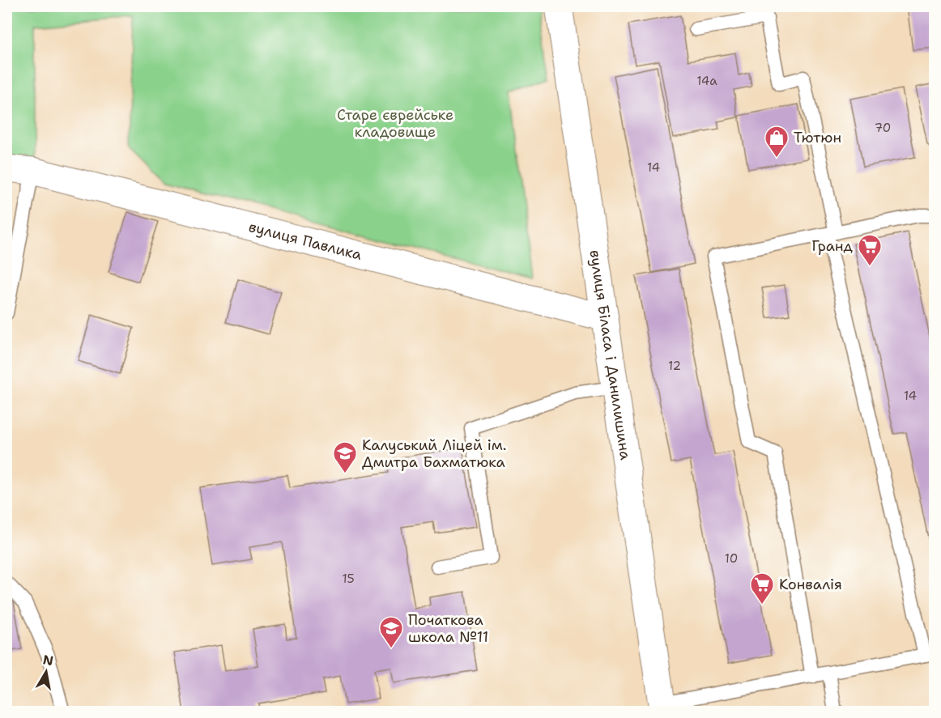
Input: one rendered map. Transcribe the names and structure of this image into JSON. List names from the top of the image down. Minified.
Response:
{"streets":{"street":["вулиця Павлика","вулиця Біласа і Данилишина"]},"crossings":[["вулиця Павлика","вулиця Біласа і Данилишина"]],"parks":["Старе єврейське кладовище"],"places":{"shop":["Тютюн"],"supermarket":["Гранд","Конвалія"],"school or university":["Калуський Ліцей ім. Дмитра Бахматюка","Початкова школа №11"]},"house_numbers":["14а","70","14","12","14","10","15"],"north":"top"}
